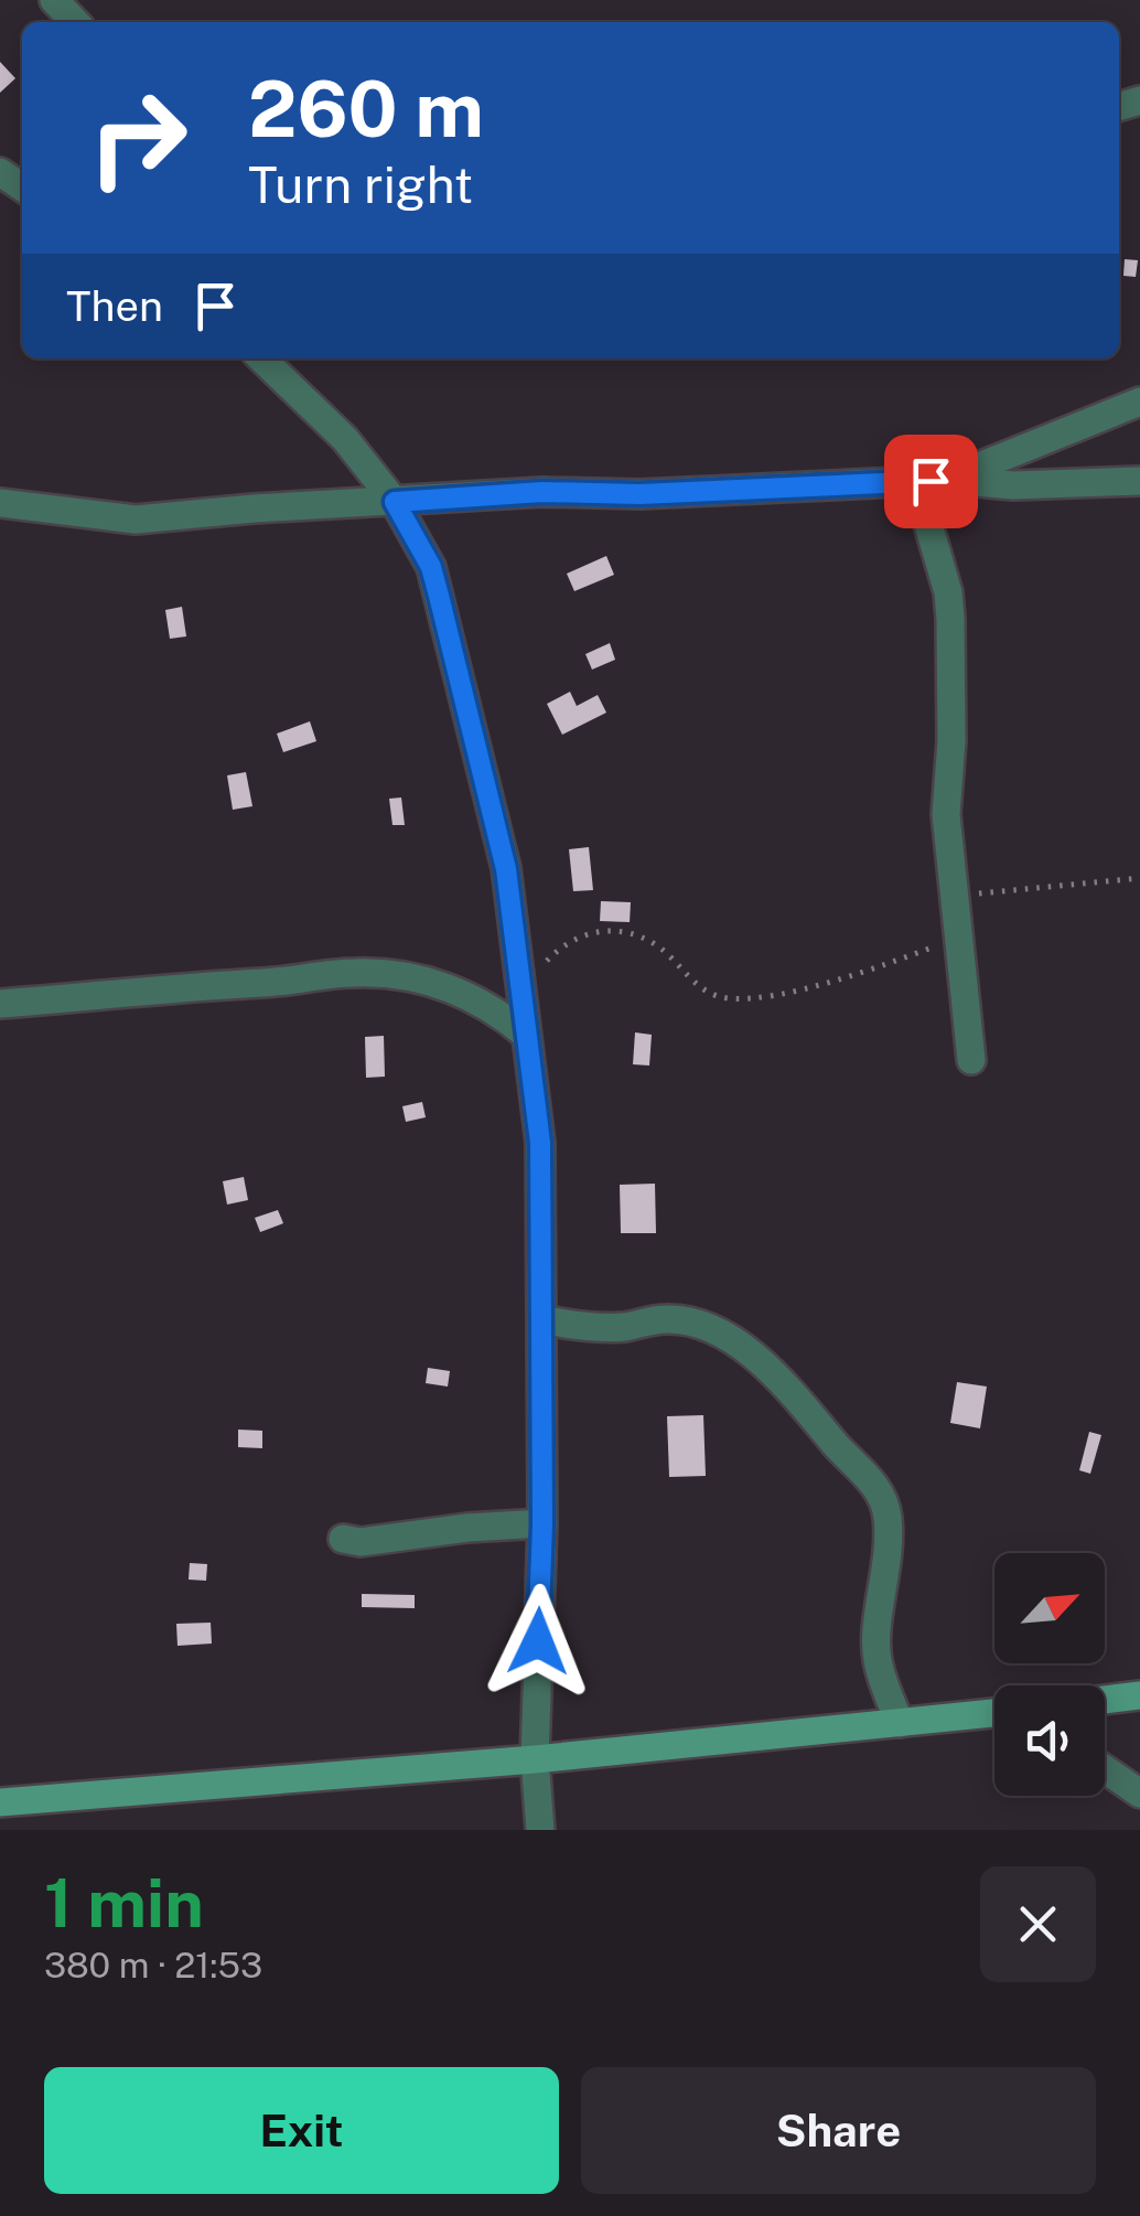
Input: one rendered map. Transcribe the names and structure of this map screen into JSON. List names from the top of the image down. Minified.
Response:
{"north":"top right","page":{"turn":["260 m","Turn right"],"then":"Then","heading":["1 min","380 m · 21:53"],"buttons":["Exit","Share"]}}
